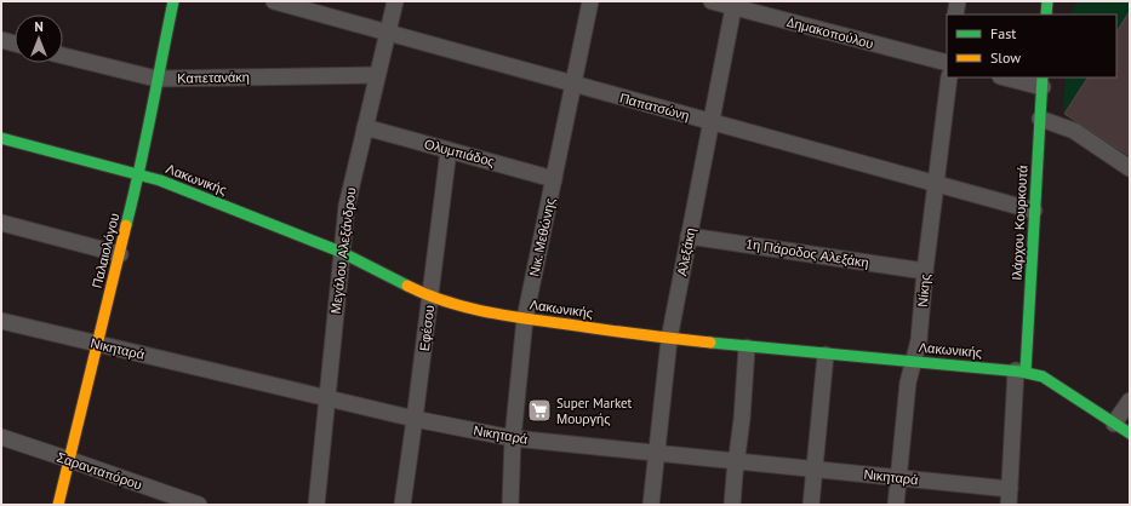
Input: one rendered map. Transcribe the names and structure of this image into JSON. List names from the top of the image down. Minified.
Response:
{"streets":{"main road":["Λακωνικής","Ιλάρχου Κουρκουτά","Παλαιολόγου"],"street":["Δημακοπούλου","Καπετανάκη","Παπατσώνη","Ολυμπιάδος","Νικ. Μεθώνης","Μεγάλου Αλεξάνδρου","Αλεξάκη","1η Πάροδος Αλεξάκη","Νίκης","Εφέσου","Νικηταρά","Σαρανταπόρου"]},"crossings":[["Δημακοπούλου","Αλεξάκη"],["Καπετανάκη","Παλαιολόγου"],["Καπετανάκη","Μεγάλου Αλεξάνδρου"],["Παπατσώνη","Ιλάρχου Κουρκουτά"],["Παπατσώνη","Νικ. Μεθώνης"],["Παπατσώνη","Μεγάλου Αλεξάνδρου"],["Παπατσώνη","Αλεξάκη"],["Παπατσώνη","Νίκης"],["Ολυμπιάδος","Νικ. Μεθώνης"],["Ολυμπιάδος","Μεγάλου Αλεξάνδρου"],["Ολυμπιάδος","Εφέσου"],["Λακωνικής","Ιλάρχου Κουρκουτά"],["Λακωνικής","Νικ. Μεθώνης"],["Λακωνικής","Παλαιολόγου"],["Λακωνικής","Μεγάλου Αλεξάνδρου"],["Λακωνικής","Αλεξάκη"],["Λακωνικής","Νίκης"],["Λακωνικής","Εφέσου"],["Νικ. Μεθώνης","Νικηταρά"],["Παλαιολόγου","Νικηταρά"],["Παλαιολόγου","Σαρανταπόρου"],["Μεγάλου Αλεξάνδρου","Νικηταρά"],["Αλεξάκη","1η Πάροδος Αλεξάκη"],["Αλεξάκη","Νικηταρά"],["1η Πάροδος Αλεξάκη","Νίκης"],["Νίκης","Νικηταρά"],["Εφέσου","Νικηταρά"]],"places":{"supermarket":["Super Market Μουργής"]},"legend":["Fast","Slow"],"north":"top"}
